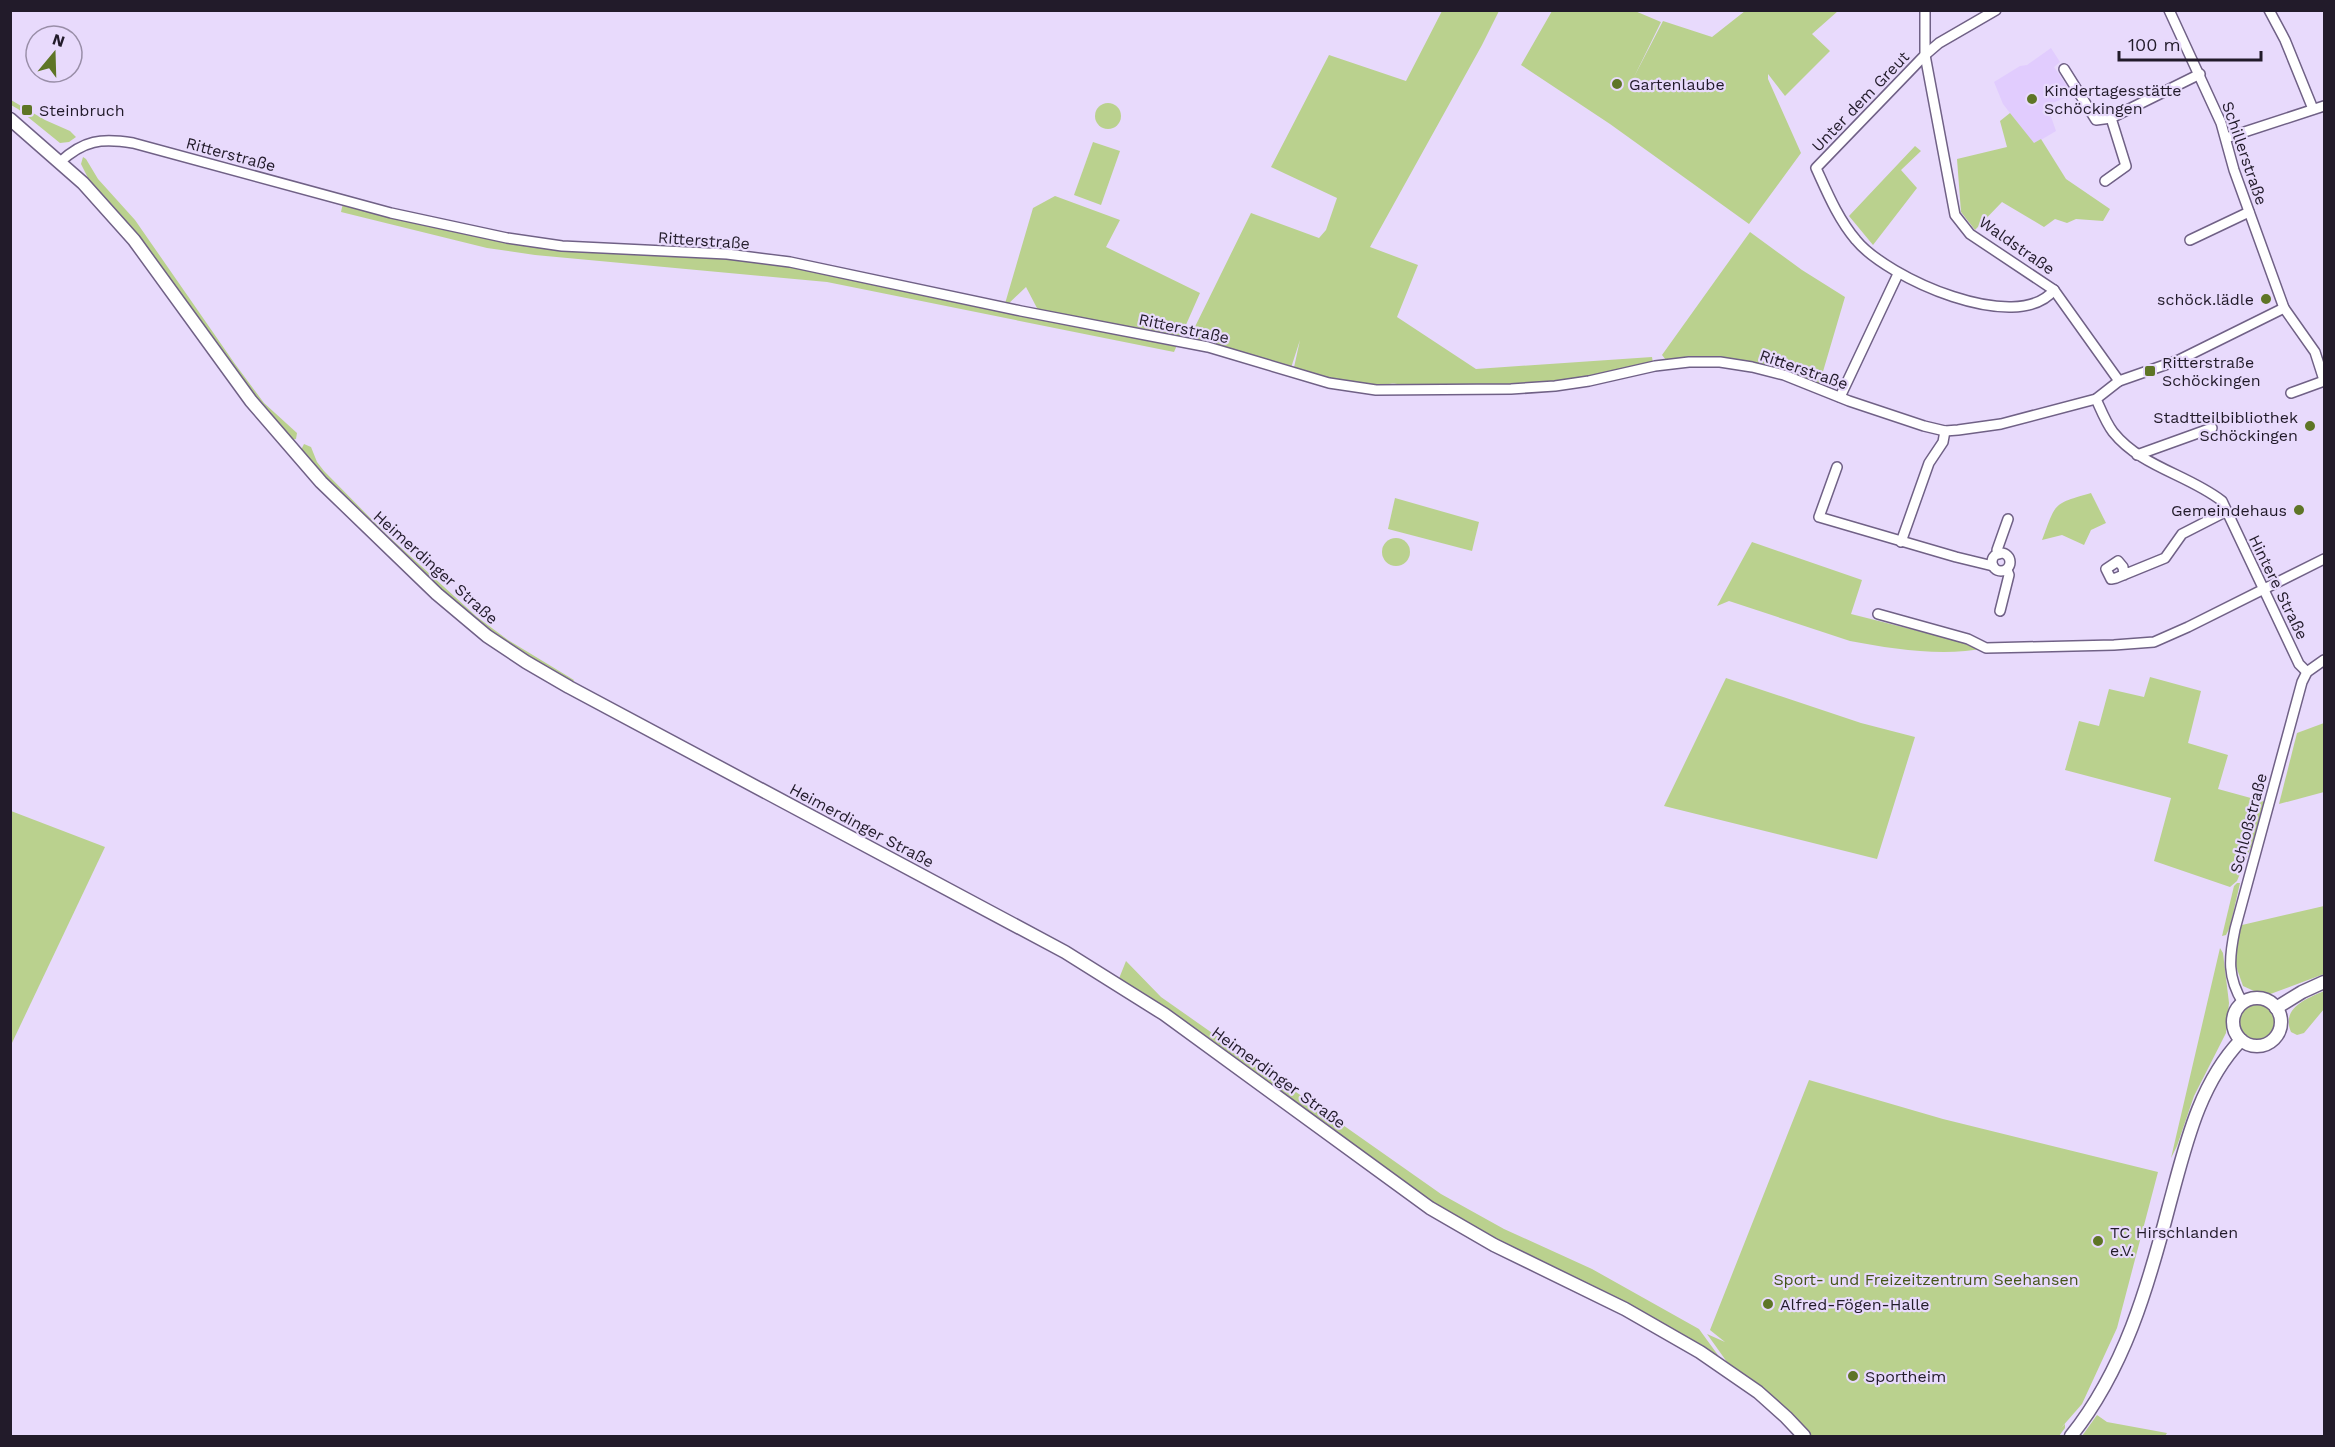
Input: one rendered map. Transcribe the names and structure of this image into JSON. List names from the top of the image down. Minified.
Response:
{"streets":{"main road":["Heimerdinger Straße"],"street":["Unter dem Greut","Schillerstraße","Ritterstraße","Waldstraße","Hintere Straße","Schloßstraße"]},"crossings":[["Unter dem Greut","Waldstraße"],["Schillerstraße","Ritterstraße"],["Ritterstraße","Waldstraße"],["Ritterstraße","Heimerdinger Straße"],["Ritterstraße","Hintere Straße"],["Hintere Straße","Schloßstraße"]],"parks":["Sport- und Freizeitzentrum Seehansen"],"places":{"other":["Gartenlaube","Kindertagesstätte Schöckingen","schöck.lädle","Stadtteilbibliothek Schöckingen","Gemeindehaus","TC Hirschlanden e.V.","Alfred-Fögen-Halle","Sportheim"],"transit":["Steinbruch","Ritterstraße Schöckingen"]},"scale_bar":"100 m","north":"top"}
